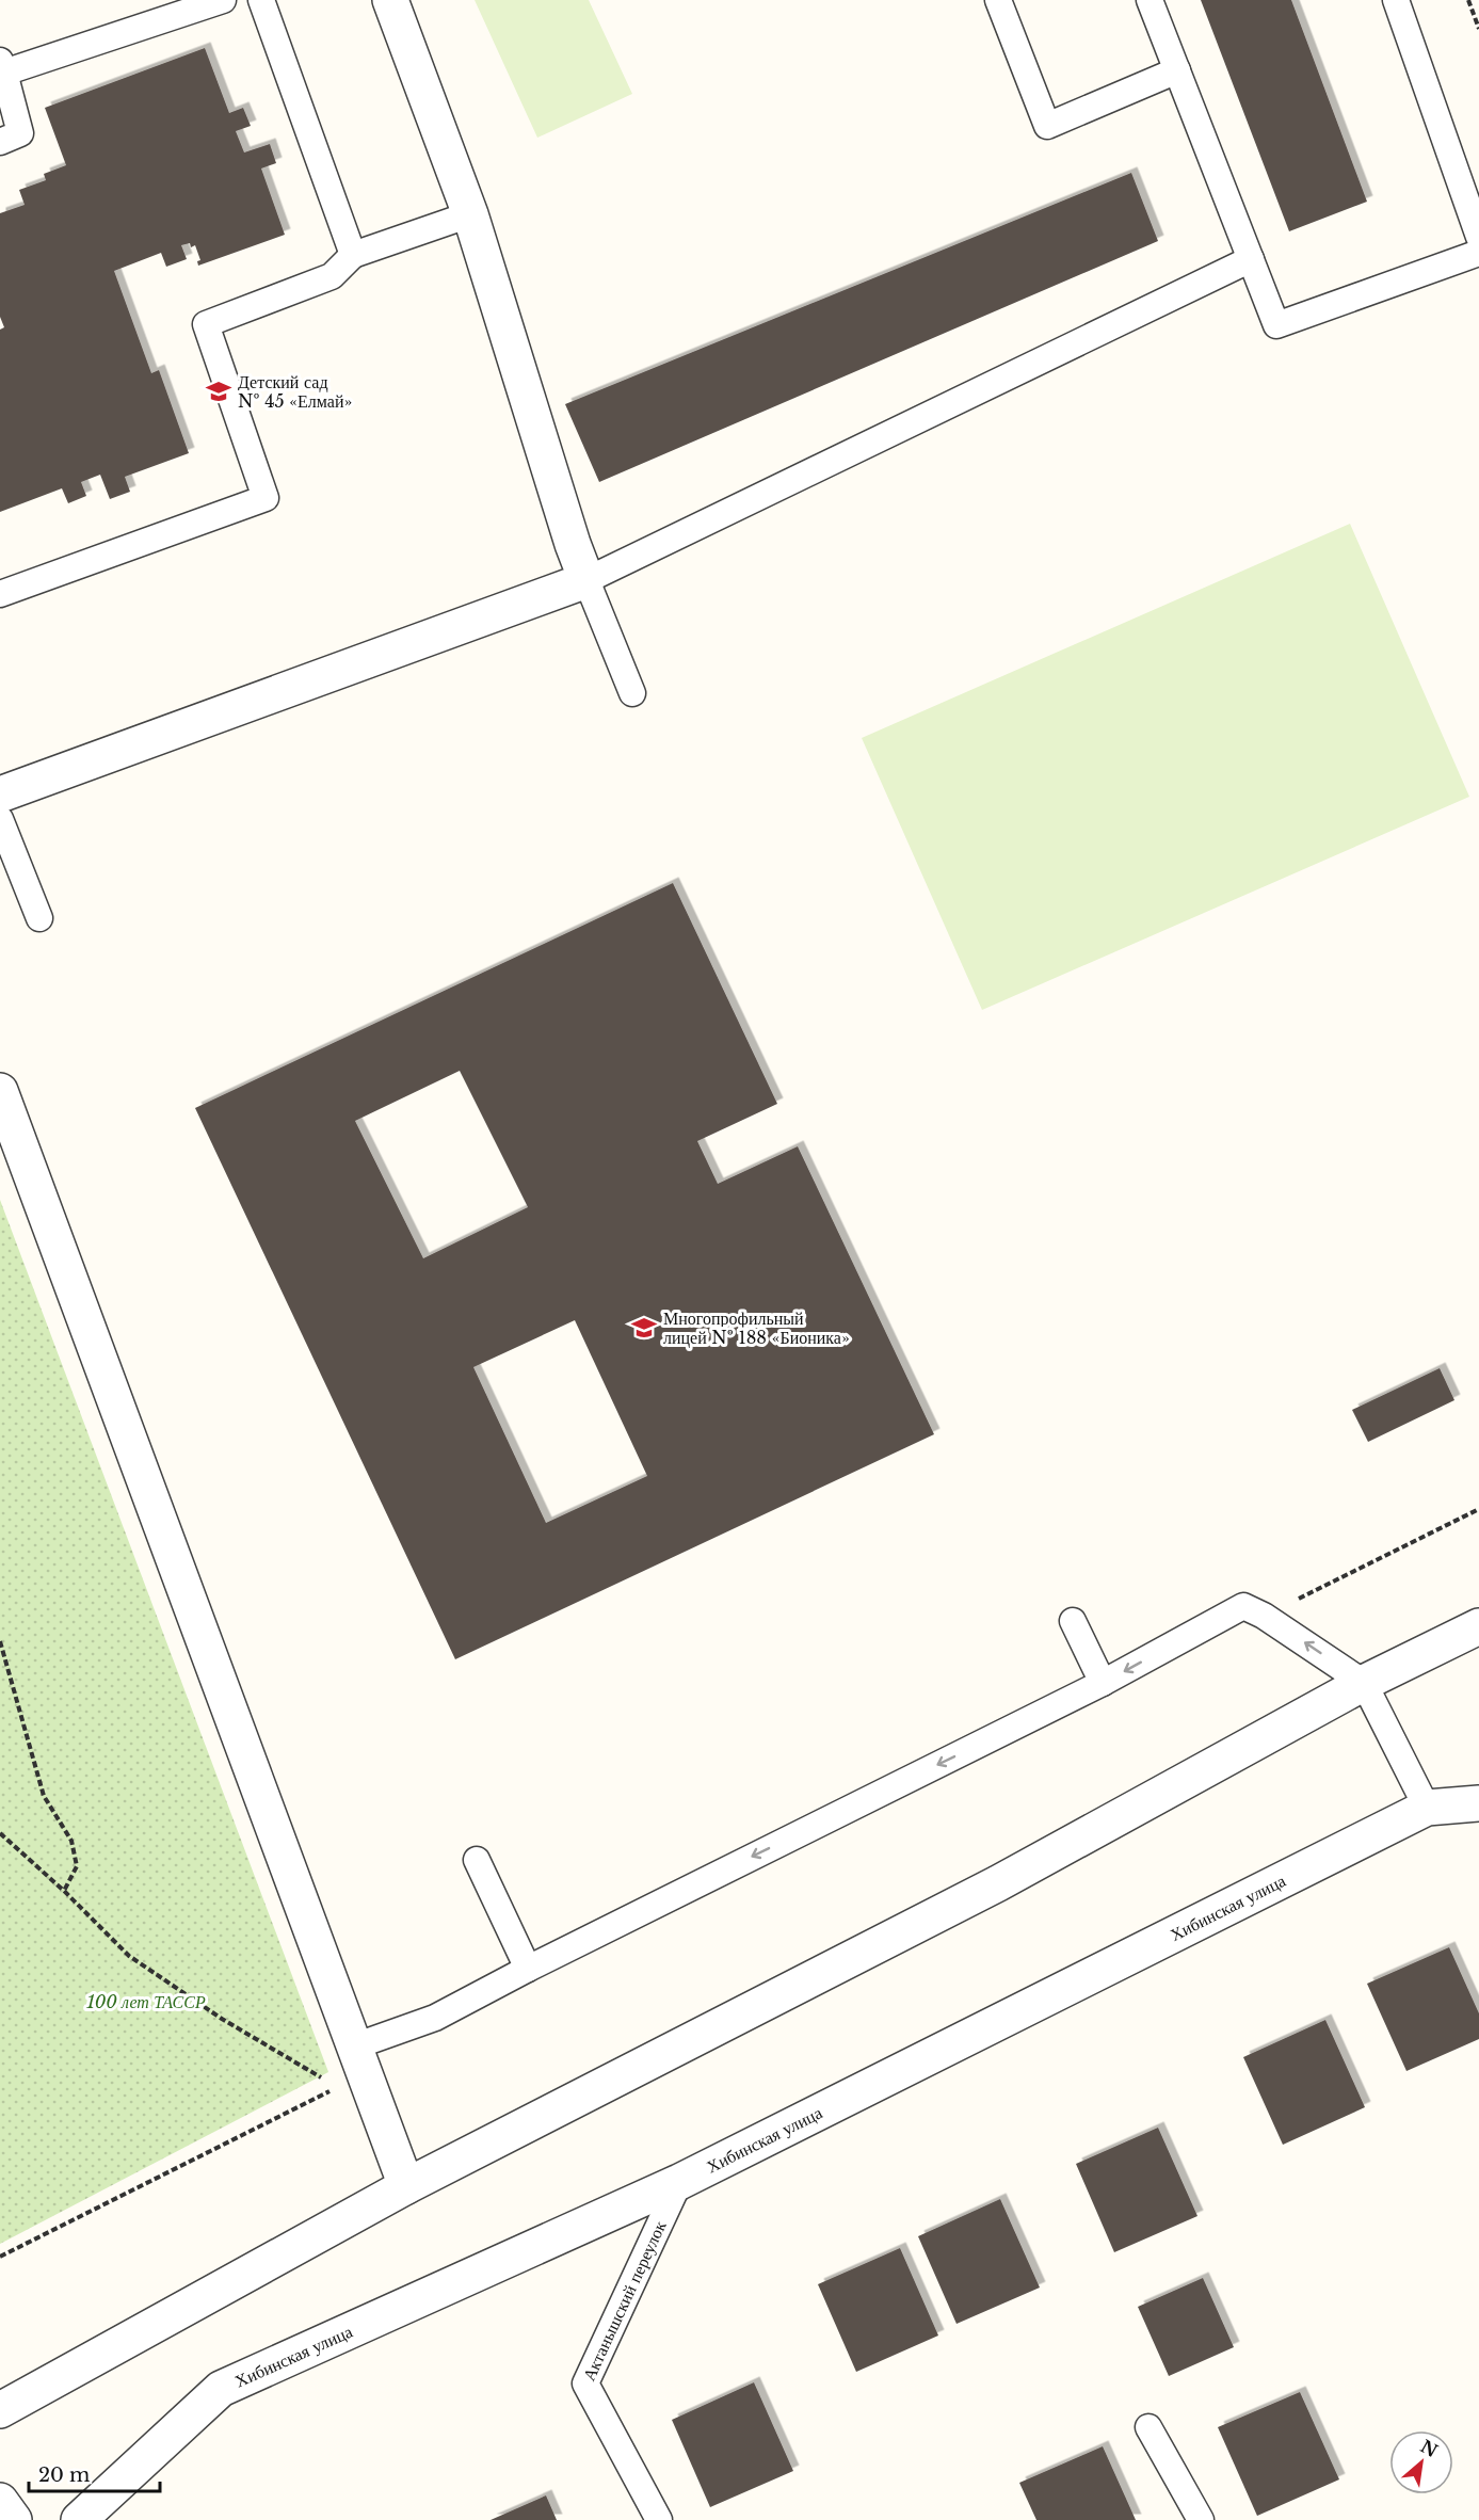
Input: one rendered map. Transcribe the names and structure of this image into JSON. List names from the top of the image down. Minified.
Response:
{"streets":{"street":["Хибинская улица"],"lane":["Актанышский переулок"]},"crossings":[["Хибинская улица","Актанышский переулок"]],"parks":["100 лет ТАССР"],"places":{"school or university":["Детский сад № 45 «Елмай»","Многопрофильный лицей № 188 «Бионика»"]},"scale_bar":"20 m","north":"top right"}
